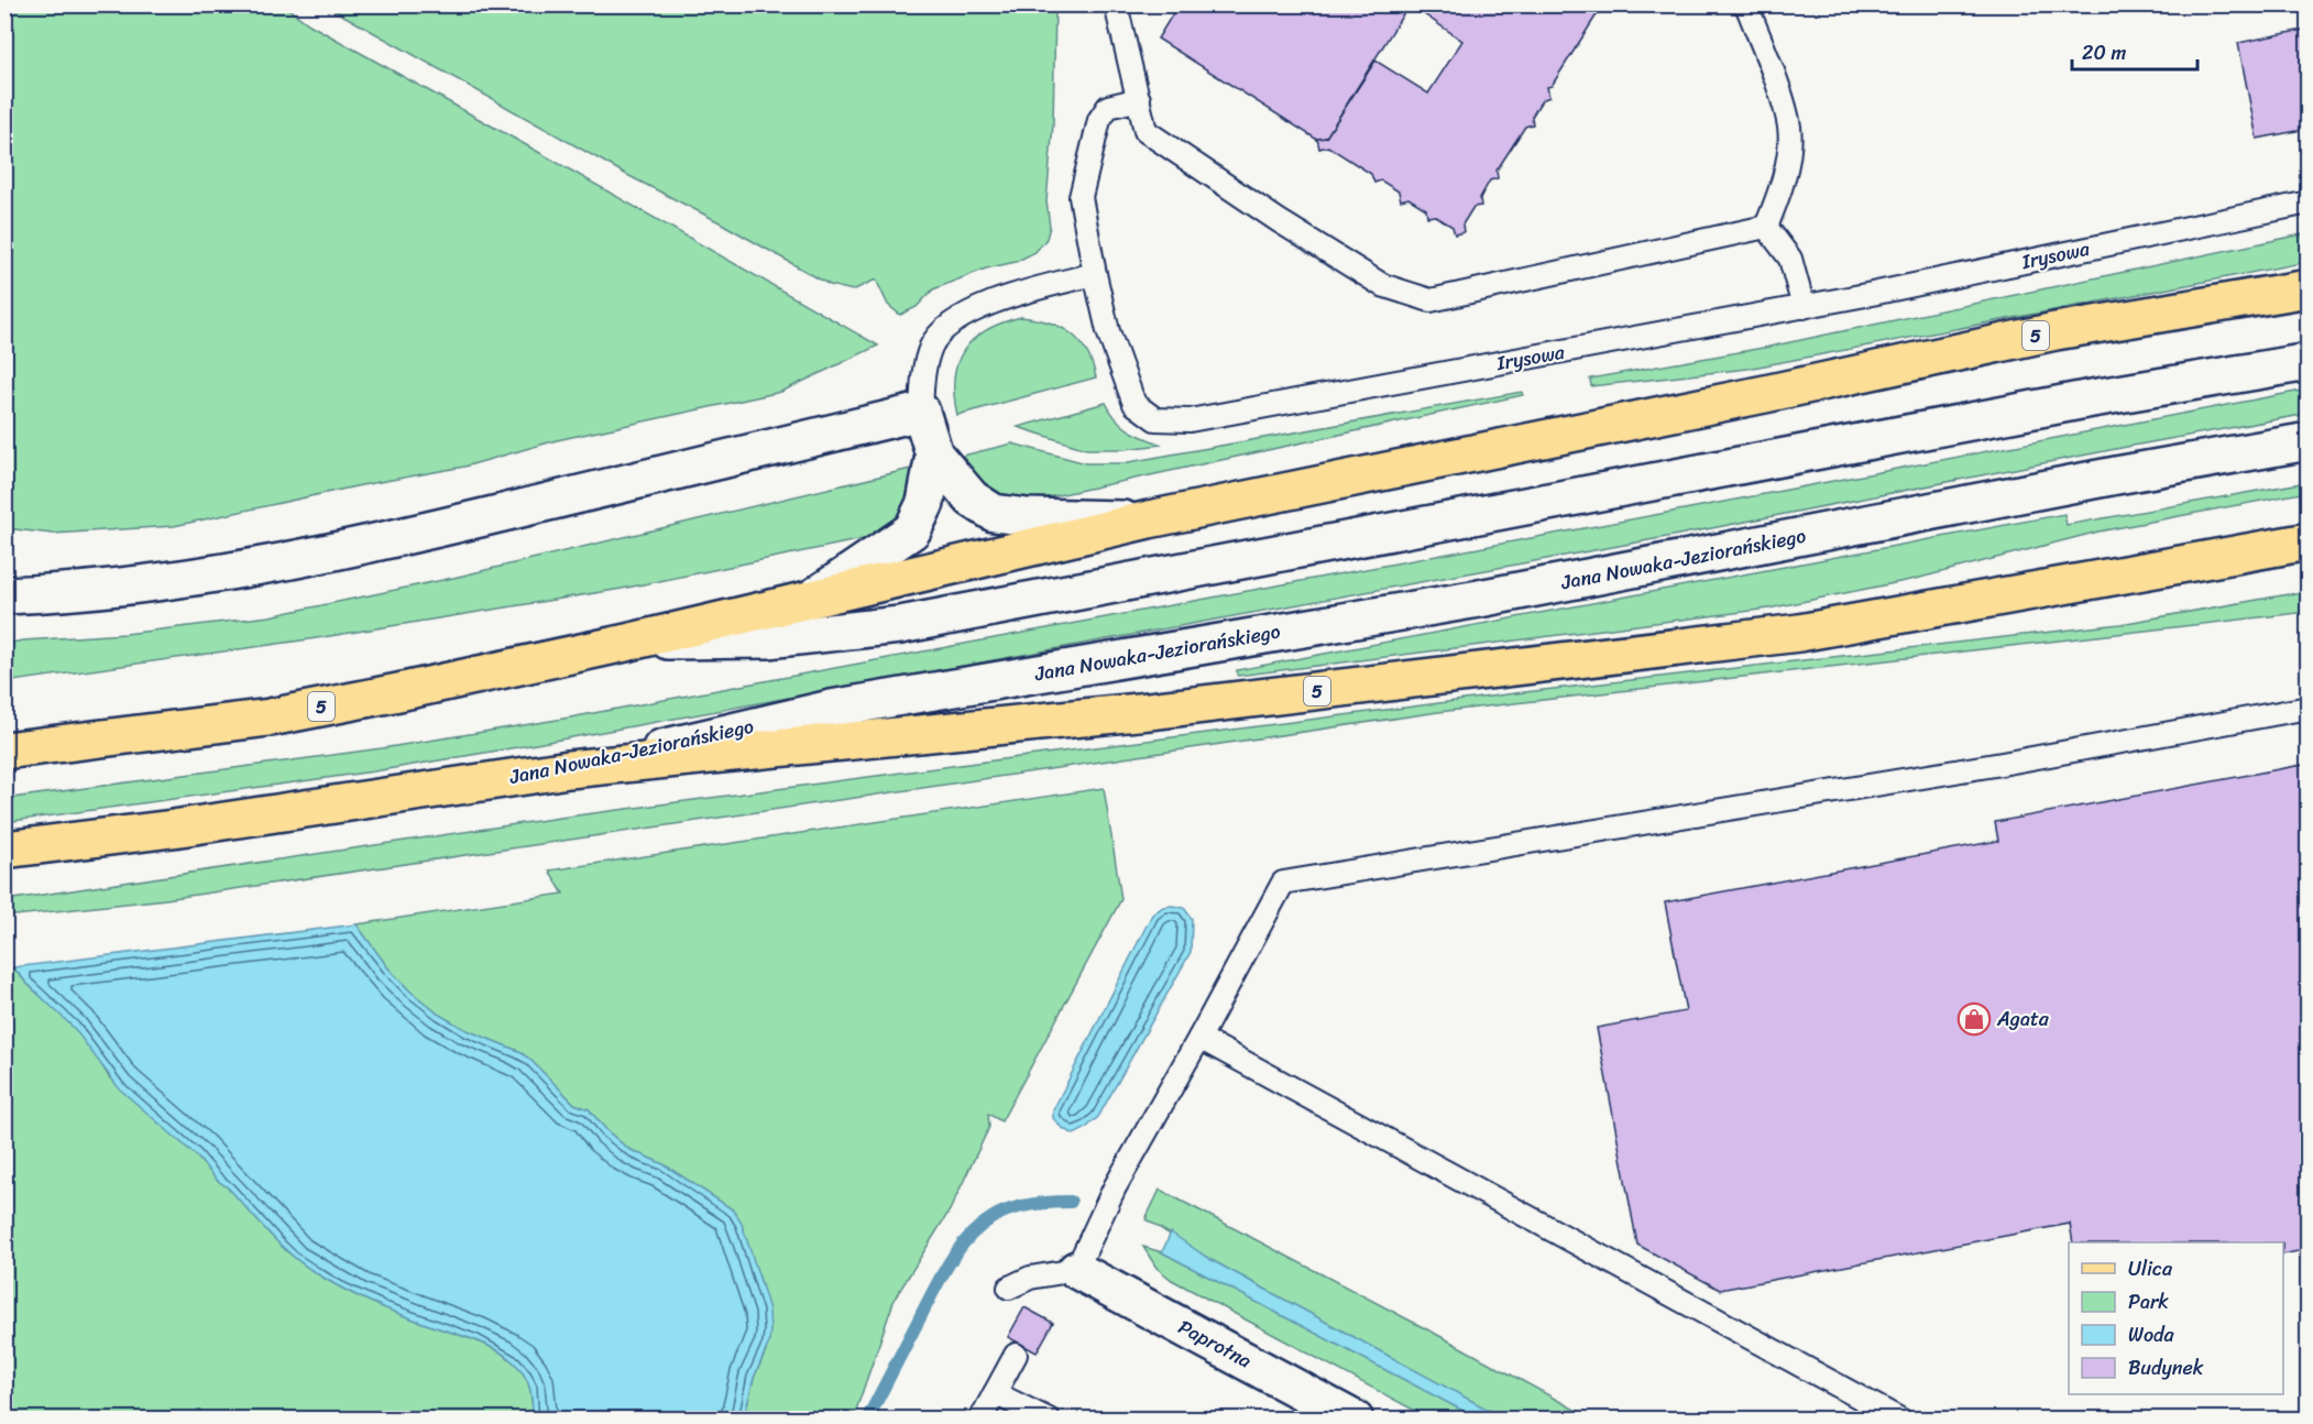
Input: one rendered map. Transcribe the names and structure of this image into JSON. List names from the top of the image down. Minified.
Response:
{"streets":{"main road":["5","Jana Nowaka-Jeziorańskiego"],"street":["Paprotna"],"lane":["Irysowa"]},"crossings":[["5","Jana Nowaka-Jeziorańskiego"]],"places":{"shop":["Agata"]},"legend":["Ulica","Park","Woda","Budynek"],"scale_bar":"20 m"}
